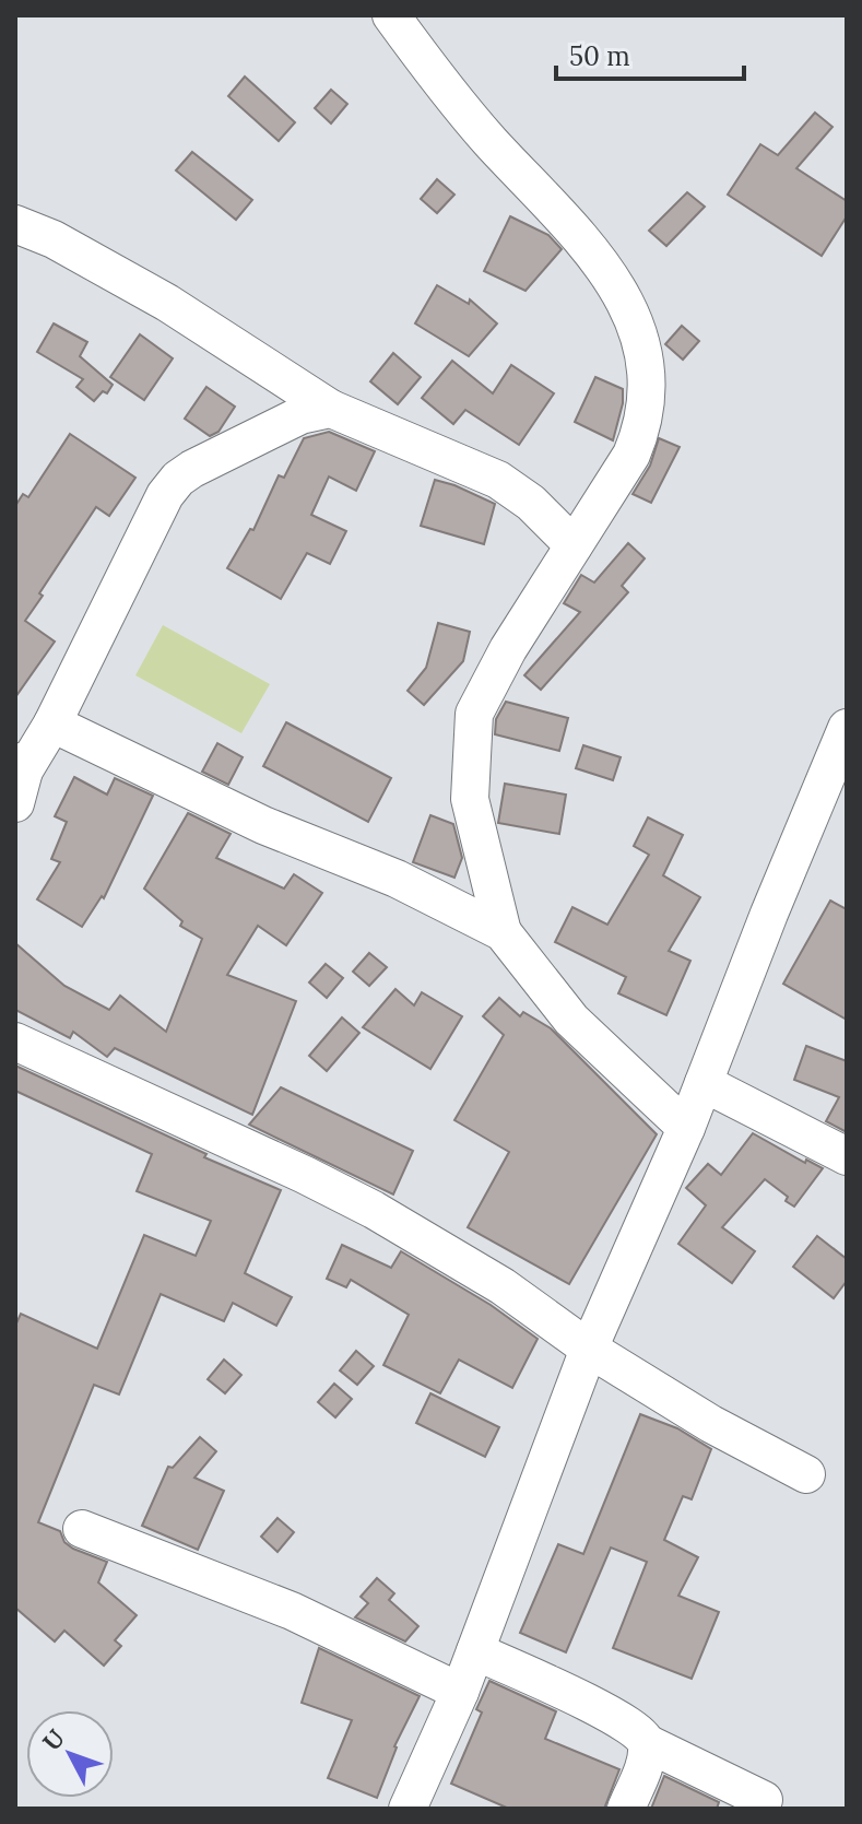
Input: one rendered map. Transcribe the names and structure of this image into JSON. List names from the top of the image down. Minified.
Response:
{"scale_bar":"50 m","north":"top left"}
